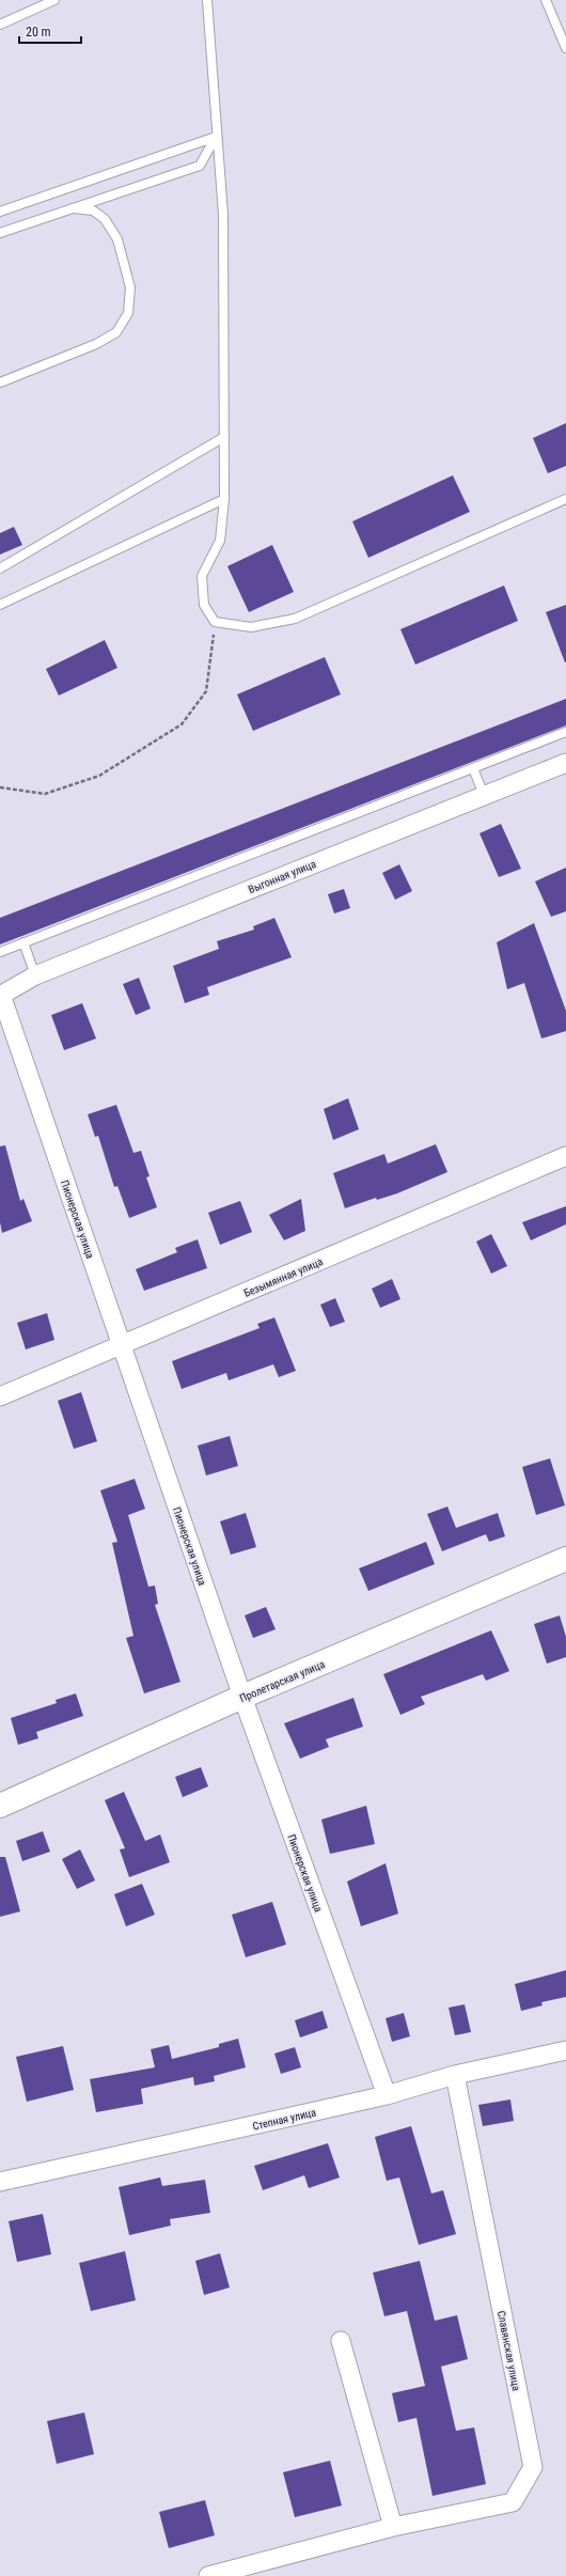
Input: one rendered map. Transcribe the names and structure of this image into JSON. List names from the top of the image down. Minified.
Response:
{"streets":{"street":["Выгонная улица","Пионерская улица","Безымянная улица","Пролетарская улица","Степная улица","Славянская улица"]},"crossings":[["Выгонная улица","Пионерская улица"],["Пионерская улица","Безымянная улица"],["Пионерская улица","Пролетарская улица"],["Пионерская улица","Степная улица"],["Степная улица","Славянская улица"]],"scale_bar":"20 m"}
